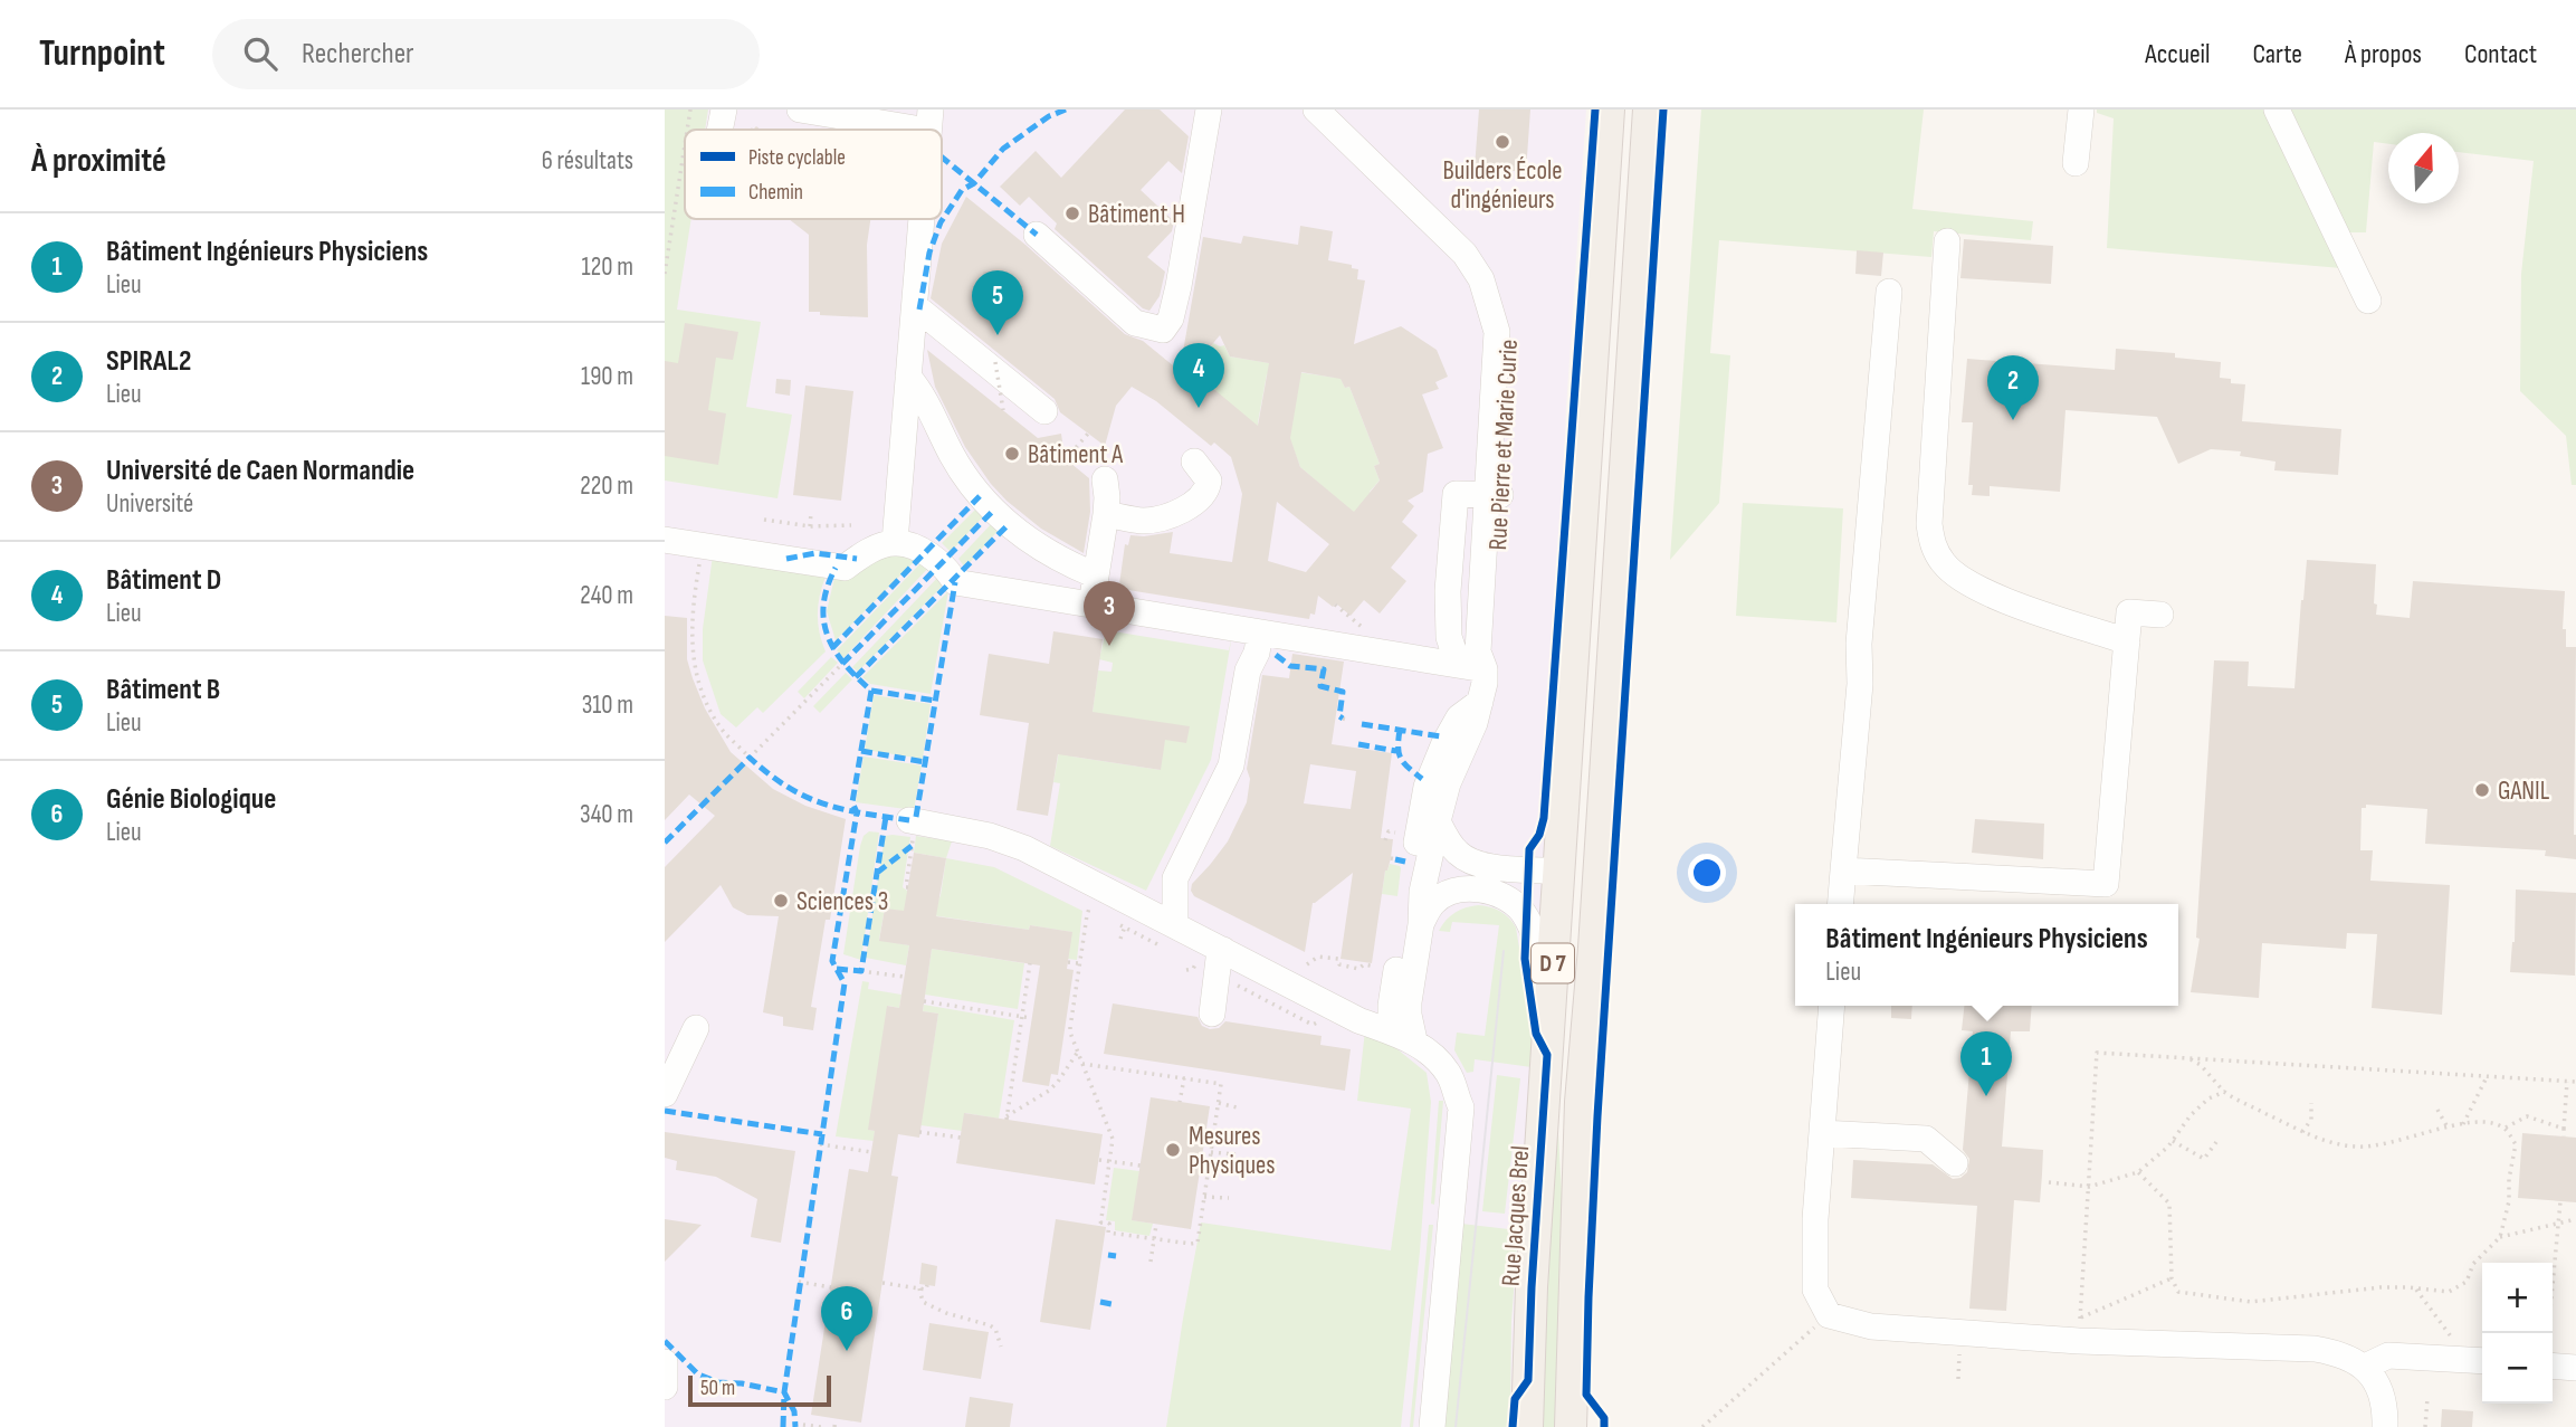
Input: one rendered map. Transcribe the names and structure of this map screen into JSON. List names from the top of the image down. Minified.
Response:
{"streets":{"main road":["D 7","Rue Jacques Brel"],"street":["Rue Pierre et Marie Curie"]},"places":["Builders École d'ingénieurs","Bâtiment H","Bâtiment A","GANIL","Sciences 3","Mesures Physiques"],"legend":["Piste cyclable","Chemin"],"scale_bar":"50 m","north":"top","page":{"header":"Turnpoint","search":"Rechercher","nav":["Accueil","Carte","À propos","Contact"],"heading":["À proximité","6 résultats"],"list":[{"mark":"1","name":"Bâtiment Ingénieurs Physiciens","note":"Lieu","value":"120 m"},{"mark":"2","name":"SPIRAL2","note":"Lieu","value":"190 m"},{"mark":"3","name":"Université de Caen Normandie","note":"Université","value":"220 m"},{"mark":"4","name":"Bâtiment D","note":"Lieu","value":"240 m"},{"mark":"5","name":"Bâtiment B","note":"Lieu","value":"310 m"},{"mark":"6","name":"Génie Biologique","note":"Lieu","value":"340 m"}],"pins":["5","4","2","3","1","6"],"popup":["Bâtiment Ingénieurs Physiciens","Lieu"],"map_buttons":["+","−"],"scale":"50 m"}}
